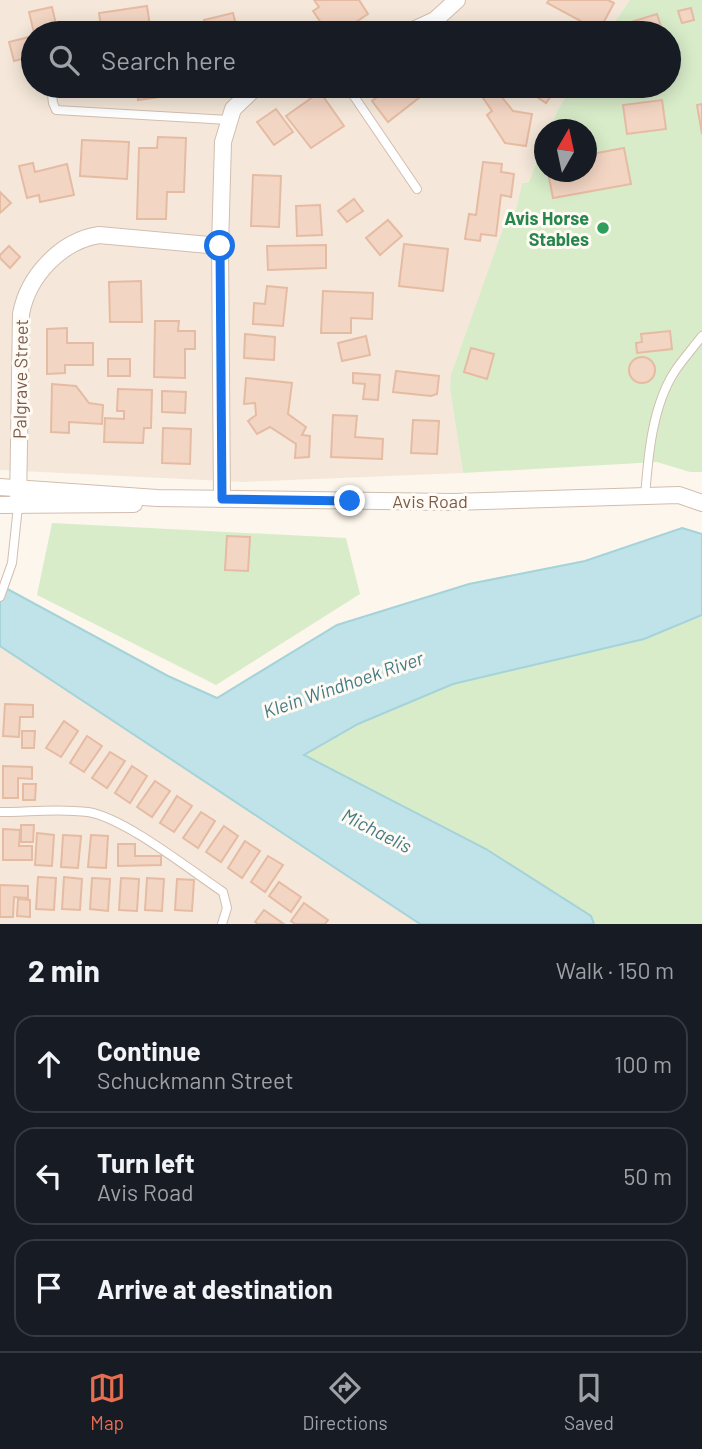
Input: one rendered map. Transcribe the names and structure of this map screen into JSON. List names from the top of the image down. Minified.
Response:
{"streets":{"street":["Palgrave Street","Avis Road"]},"crossings":[["Palgrave Street","Avis Road"]],"water":["Klein Windhoek River","Michaelis"],"places":["Avis Horse Stables"],"north":"top","page":{"search":"Search here","heading":["2 min","Walk · 150 m"],"list":[["Continue","Schuckmann Street","100 m"],["Turn left","Avis Road","50 m"],"Arrive at destination"],"nav":["Map","Directions","Saved"]}}
